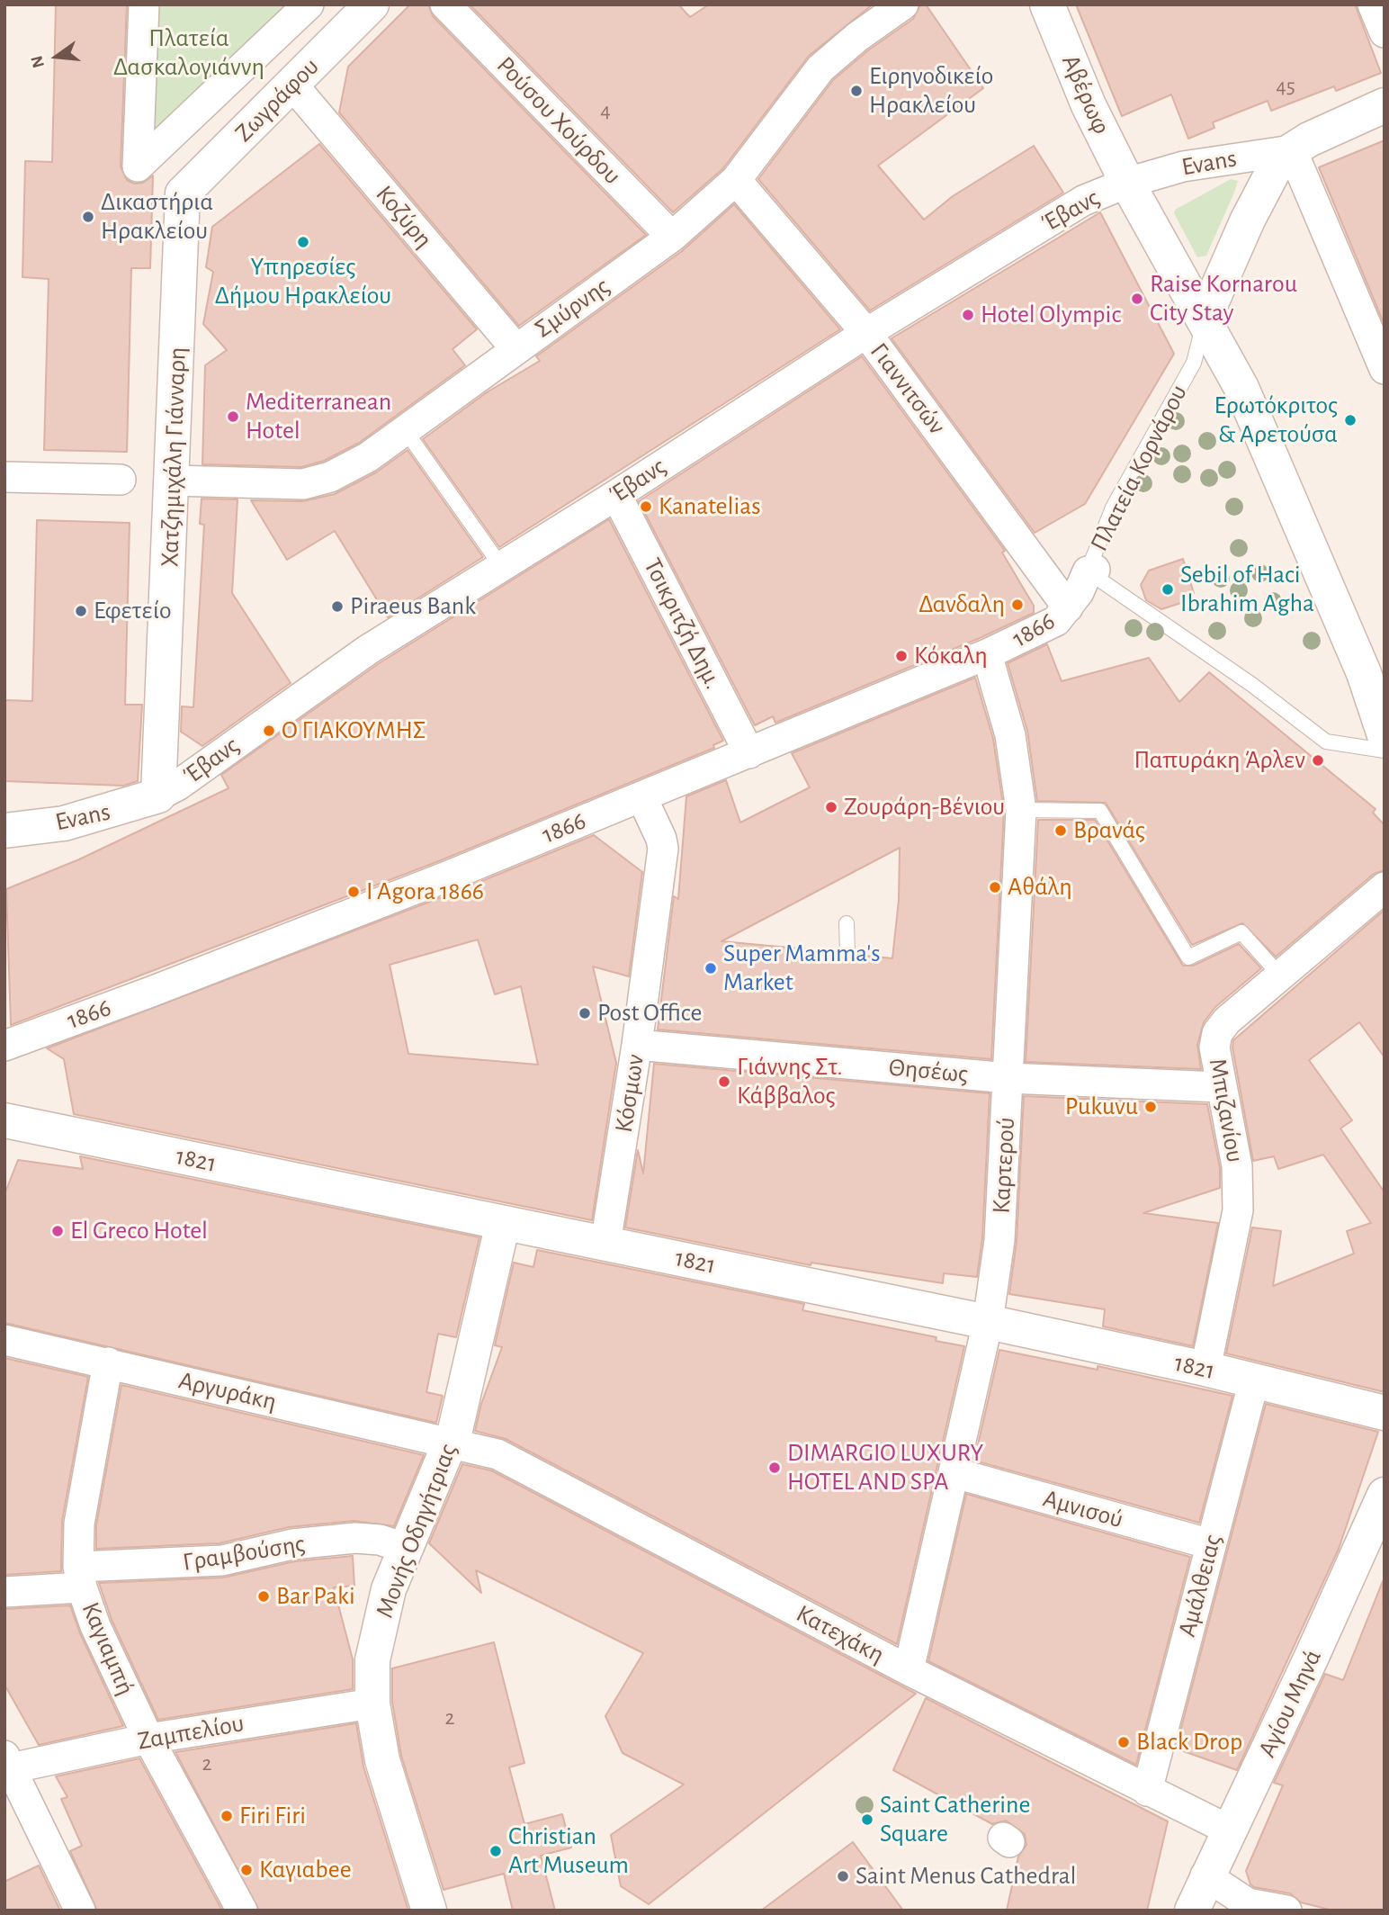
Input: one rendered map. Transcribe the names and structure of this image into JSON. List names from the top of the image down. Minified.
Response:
{"streets":{"street":["Αβέρωφ","Ζωγράφου","Ρούσου Χούρδου","Evans","Έβανς","Κοζύρη","Σμύρνης","Γιαννιτσών","Χατζημιχάλη Γιάνναρη","Πλατεία Κορνάρου","Τσικριτζή Δημ.","1866","Θησέως","Κόσμων","Μπιζανίου","1821","Καρτερού","Αργυράκη","Αμνισού","Μονής Οδηγήτριας","Γραμβούσης","Αμάλθειας","Κατεχάκη","Καγιαμπή","Αγίου Μηνά","Ζαμπελίου"]},"crossings":[["Αβέρωφ","Evans"],["Αβέρωφ","Έβανς"],["Αβέρωφ","Πλατεία Κορνάρου"],["Ζωγράφου","Κοζύρη"],["Ζωγράφου","Χατζημιχάλη Γιάνναρη"],["Ρούσου Χούρδου","Σμύρνης"],["Evans","Έβανς"],["Evans","Χατζημιχάλη Γιάνναρη"],["Evans","Πλατεία Κορνάρου"],["Έβανς","Γιαννιτσών"],["Έβανς","Χατζημιχάλη Γιάνναρη"],["Έβανς","Τσικριτζή Δημ."],["Κοζύρη","Σμύρνης"],["Σμύρνης","Γιαννιτσών"],["Σμύρνης","Χατζημιχάλη Γιάνναρη"],["Γιαννιτσών","1866"],["Πλατεία Κορνάρου","1866"],["Τσικριτζή Δημ.","1866"],["1866","Κόσμων"],["1866","Καρτερού"],["Θησέως","Κόσμων"],["Θησέως","Μπιζανίου"],["Θησέως","Καρτερού"],["Κόσμων","1821"],["Μπιζανίου","1821"],["1821","Καρτερού"],["1821","Μονής Οδηγήτριας"],["1821","Αμάλθειας"],["Καρτερού","Αμνισού"],["Καρτερού","Κατεχάκη"],["Αργυράκη","Μονής Οδηγήτριας"],["Αργυράκη","Κατεχάκη"],["Αργυράκη","Καγιαμπή"],["Αμνισού","Αμάλθειας"],["Μονής Οδηγήτριας","Γραμβούσης"],["Μονής Οδηγήτριας","Κατεχάκη"],["Μονής Οδηγήτριας","Ζαμπελίου"],["Γραμβούσης","Καγιαμπή"],["Αμάλθειας","Κατεχάκη"],["Κατεχάκη","Αγίου Μηνά"],["Καγιαμπή","Ζαμπελίου"]],"parks":["Πλατεία Δασκαλογιάννη"],"places":["Ειρηνοδικείο Ηρακλείου","Δικαστήρια Ηρακλείου","Υπηρεσίες Δήμου Ηρακλείου","Raise Kornarou City Stay","Hotel Olympic","Mediterranean Hotel","Ερωτόκριτος & Αρετούσα","Kanatelias","Sebil of Haci Ibrahim Agha","Δανδαλη","Piraeus Bank","Εφετείο","Κόκαλη","Ο ΓΙΑΚΟΥΜΗΣ","Παπυράκη Άρλεν","Ζουράρη-Βένιου","Βρανάς","Αθάλη","I Agora 1866","Super Mamma's Market","Post Office","Γιάννης Στ. Κάββαλος","Pukuvu","El Greco Hotel","DIMARGIO LUXURY HOTEL AND SPA","Bar Paki","Black Drop","Firi Firi","Saint Catherine Square","Christian Art Museum","Καγιαbee","Saint Menus Cathedral"],"house_numbers":["45","4","2","2"],"north":"left"}
